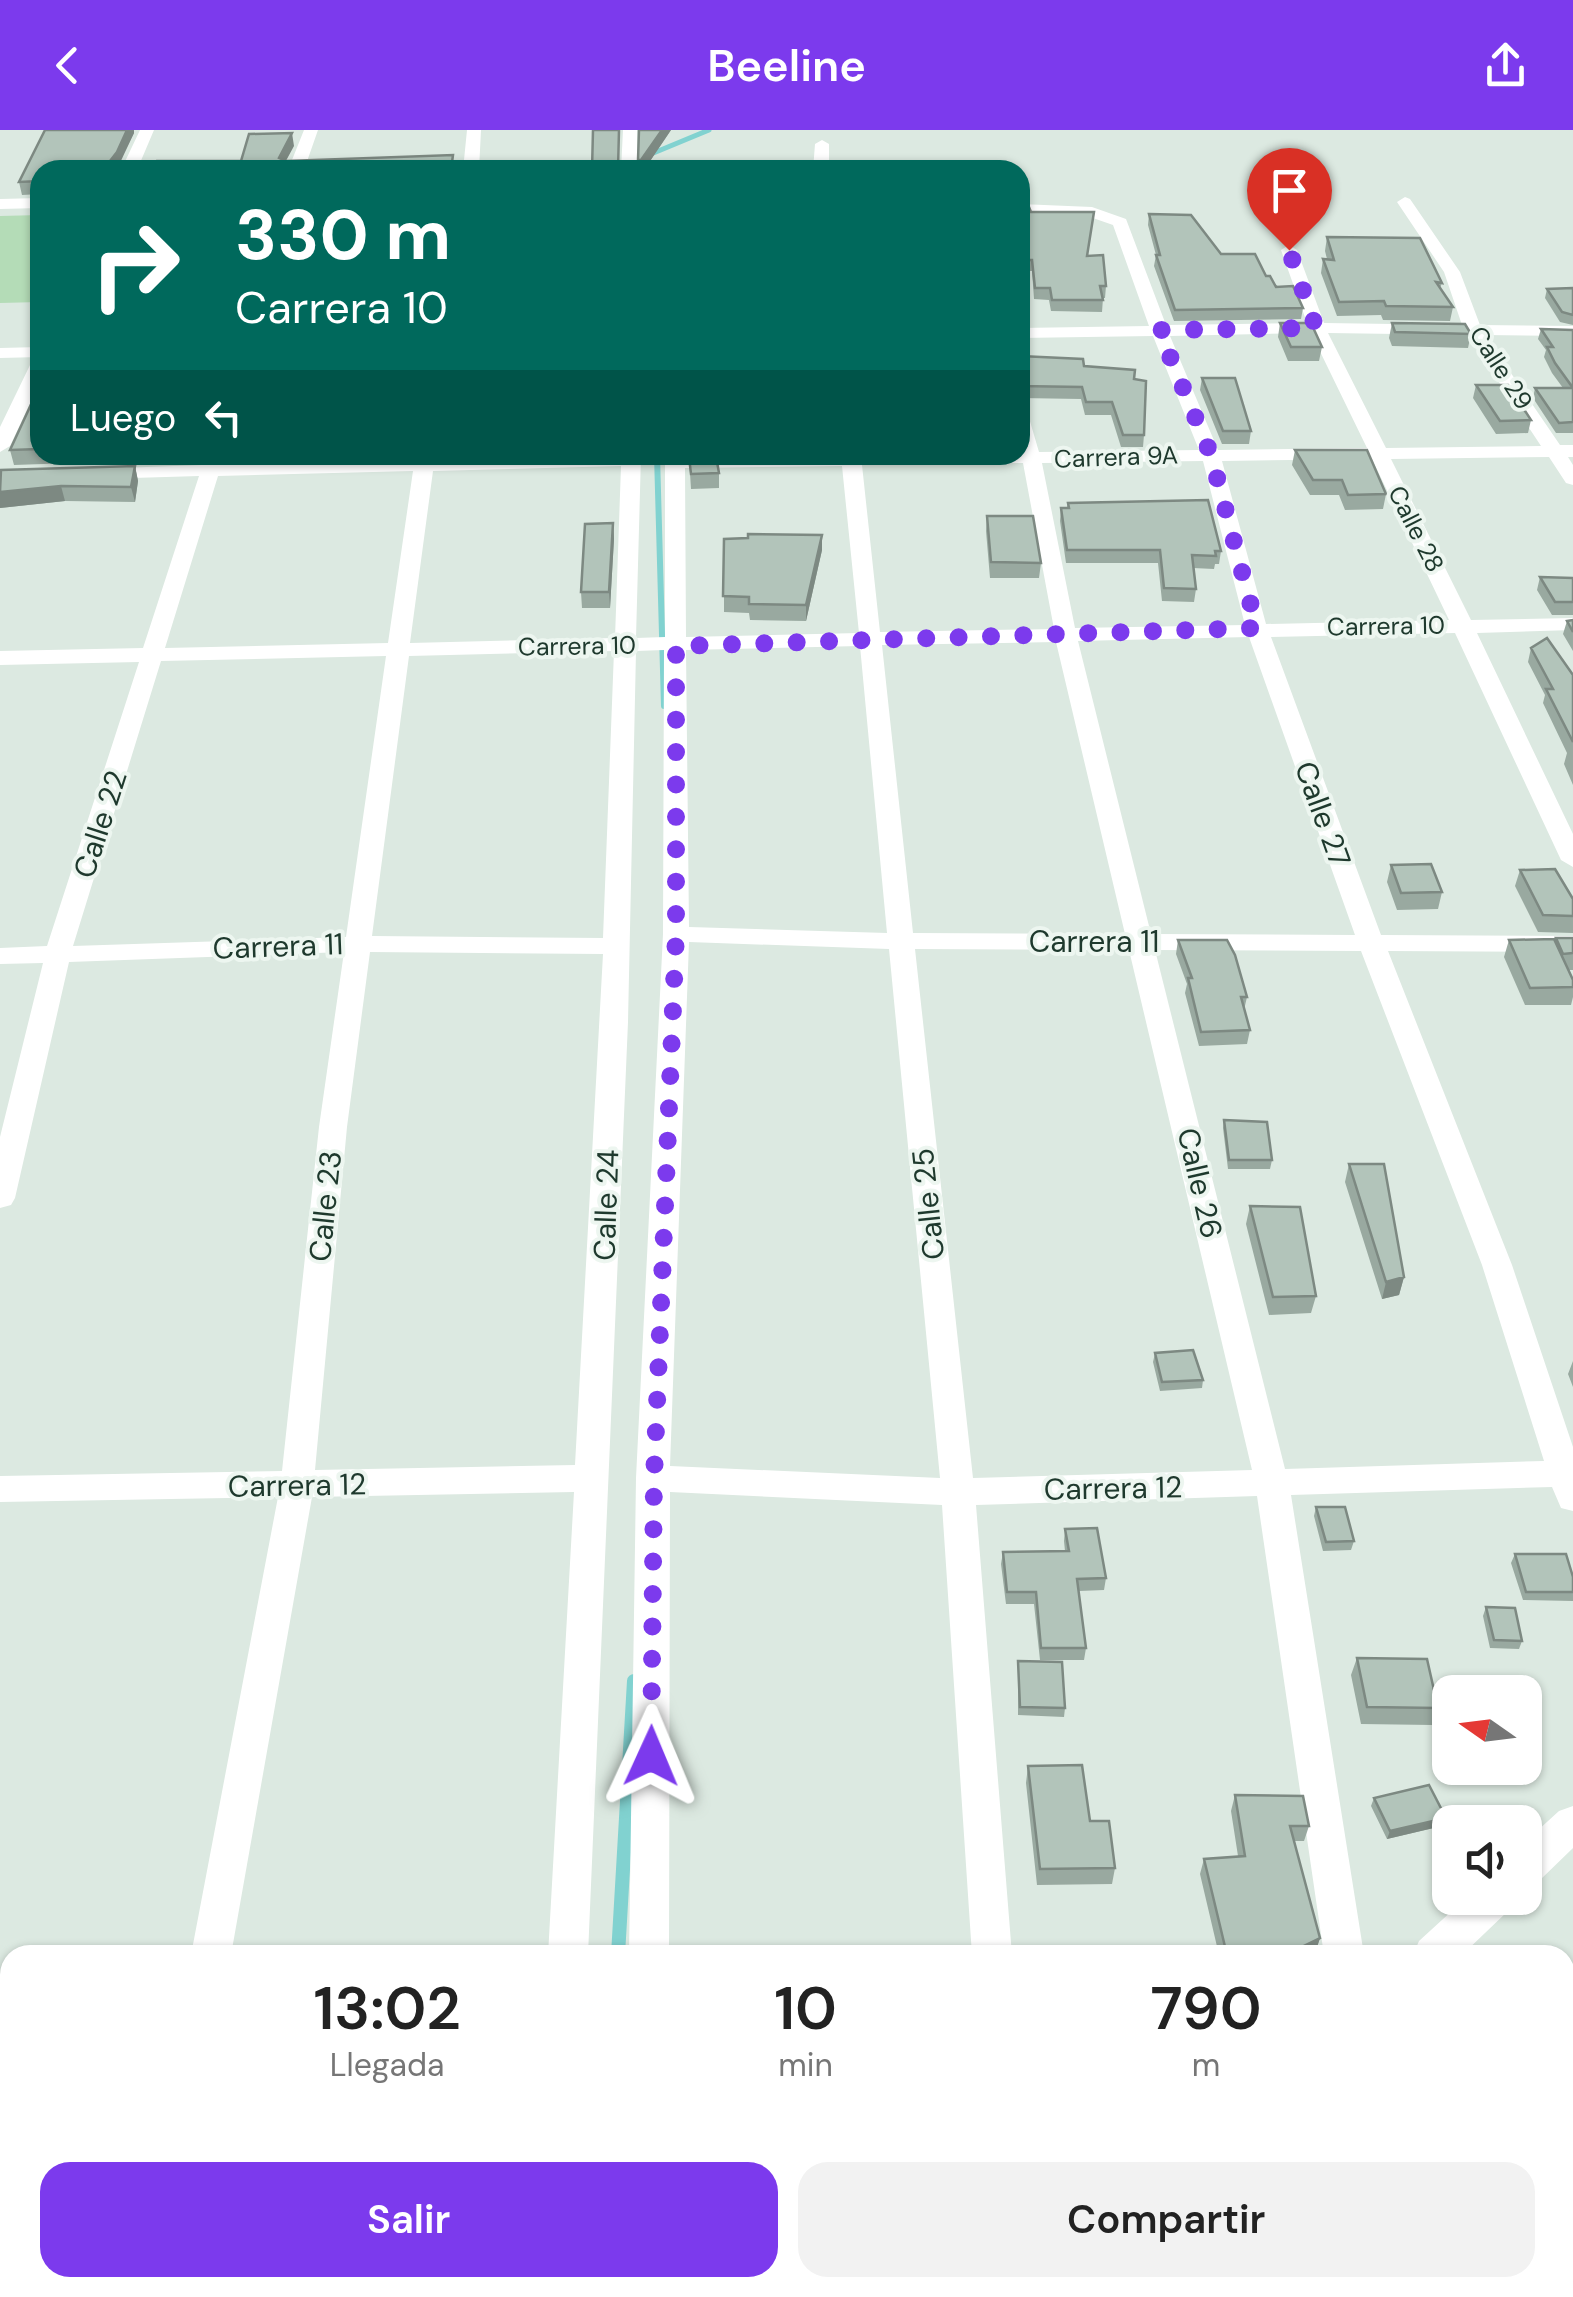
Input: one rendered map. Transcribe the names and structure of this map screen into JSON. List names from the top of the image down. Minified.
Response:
{"streets":{"street":["Calle 29","Carrera 9A","Calle 28","Carrera 10","Calle 27","Calle 22","Carrera 11","Calle 26","Calle 25","Calle 24","Calle 23","Carrera 12"]},"crossings":[["Calle 29","Carrera 9A"],["Carrera 9A","Calle 28"],["Carrera 9A","Calle 27"],["Carrera 9A","Calle 26"],["Calle 28","Carrera 10"],["Carrera 10","Calle 27"],["Carrera 10","Calle 22"],["Carrera 10","Calle 26"],["Carrera 10","Calle 25"],["Carrera 10","Calle 24"],["Carrera 10","Calle 23"],["Calle 27","Carrera 11"],["Calle 27","Carrera 12"],["Calle 22","Carrera 11"],["Carrera 11","Calle 26"],["Carrera 11","Calle 25"],["Carrera 11","Calle 24"],["Carrera 11","Calle 23"],["Calle 26","Carrera 12"],["Calle 25","Carrera 12"],["Calle 24","Carrera 12"],["Calle 23","Carrera 12"]],"north":"left","page":{"header":"Beeline","turn":["330 m","Carrera 10"],"then":"Luego","eta":["13:02","Llegada","10","min","790","m"],"buttons":["Salir","Compartir"]}}
